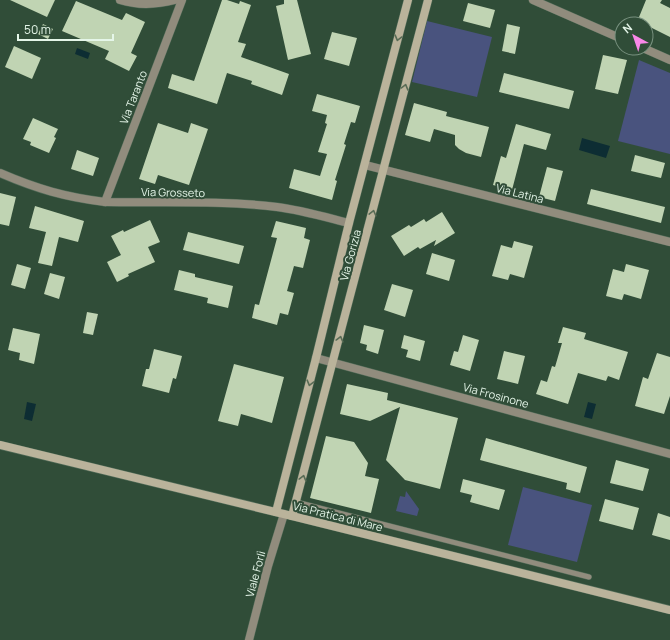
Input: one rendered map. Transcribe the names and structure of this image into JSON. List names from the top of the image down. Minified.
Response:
{"streets":{"street":["Via Taranto","Via Grosseto","Via Latina","Via Gorizia","Via Frosinone","Via Pratica di Mare","Viale Forlì"]},"crossings":[["Via Taranto","Via Grosseto"],["Via Grosseto","Via Gorizia"],["Via Latina","Via Gorizia"],["Via Gorizia","Via Frosinone"],["Via Gorizia","Via Pratica di Mare"],["Via Gorizia","Viale Forlì"],["Via Pratica di Mare","Viale Forlì"]],"scale_bar":"50 m","north":"top left"}
